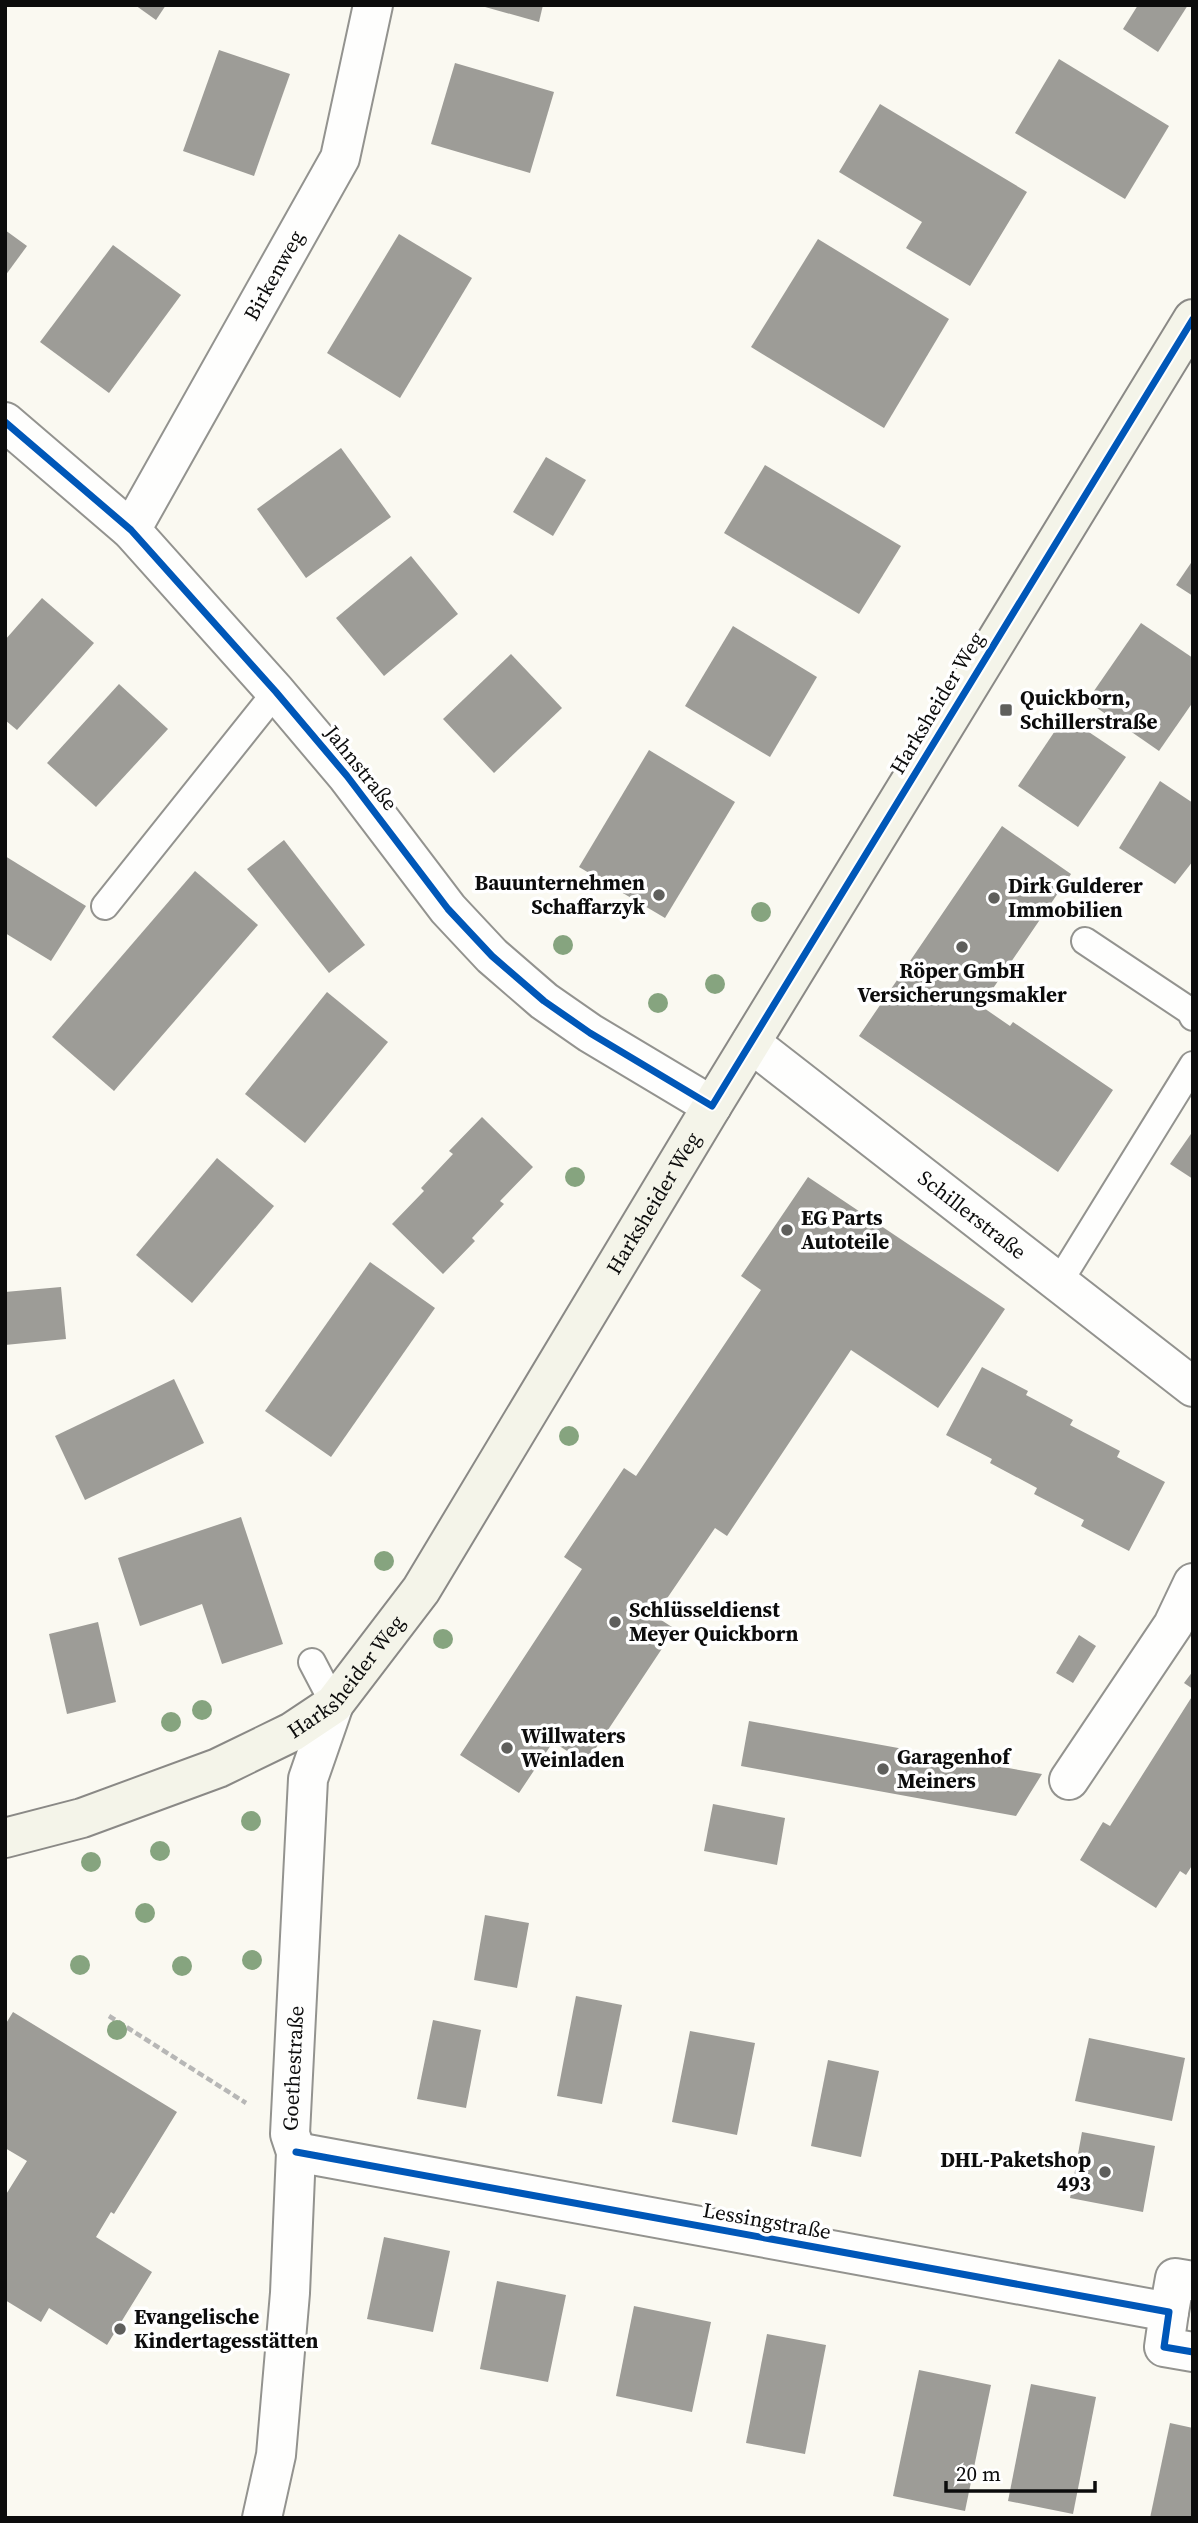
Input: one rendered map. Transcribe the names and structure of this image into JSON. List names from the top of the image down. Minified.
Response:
{"streets":{"main road":["Harksheider Weg"],"street":["Birkenweg","Jahnstraße","Schillerstraße","Goethestraße","Lessingstraße"]},"crossings":[["Birkenweg","Jahnstraße"],["Harksheider Weg","Jahnstraße"],["Harksheider Weg","Schillerstraße"],["Harksheider Weg","Goethestraße"],["Goethestraße","Lessingstraße"]],"places":{"transit":["Quickborn, Schillerstraße"],"other":["Bauunternehmen Schaffarzyk","Dirk Gulderer Immobilien","Röper GmbH Versicherungsmakler","EG Parts Autoteile","Schlüsseldienst Meyer Quickborn","Willwaters Weinladen","Garagenhof Meiners","DHL-Paketshop 493","Evangelische Kindertagesstätten"]},"scale_bar":"20 m"}
